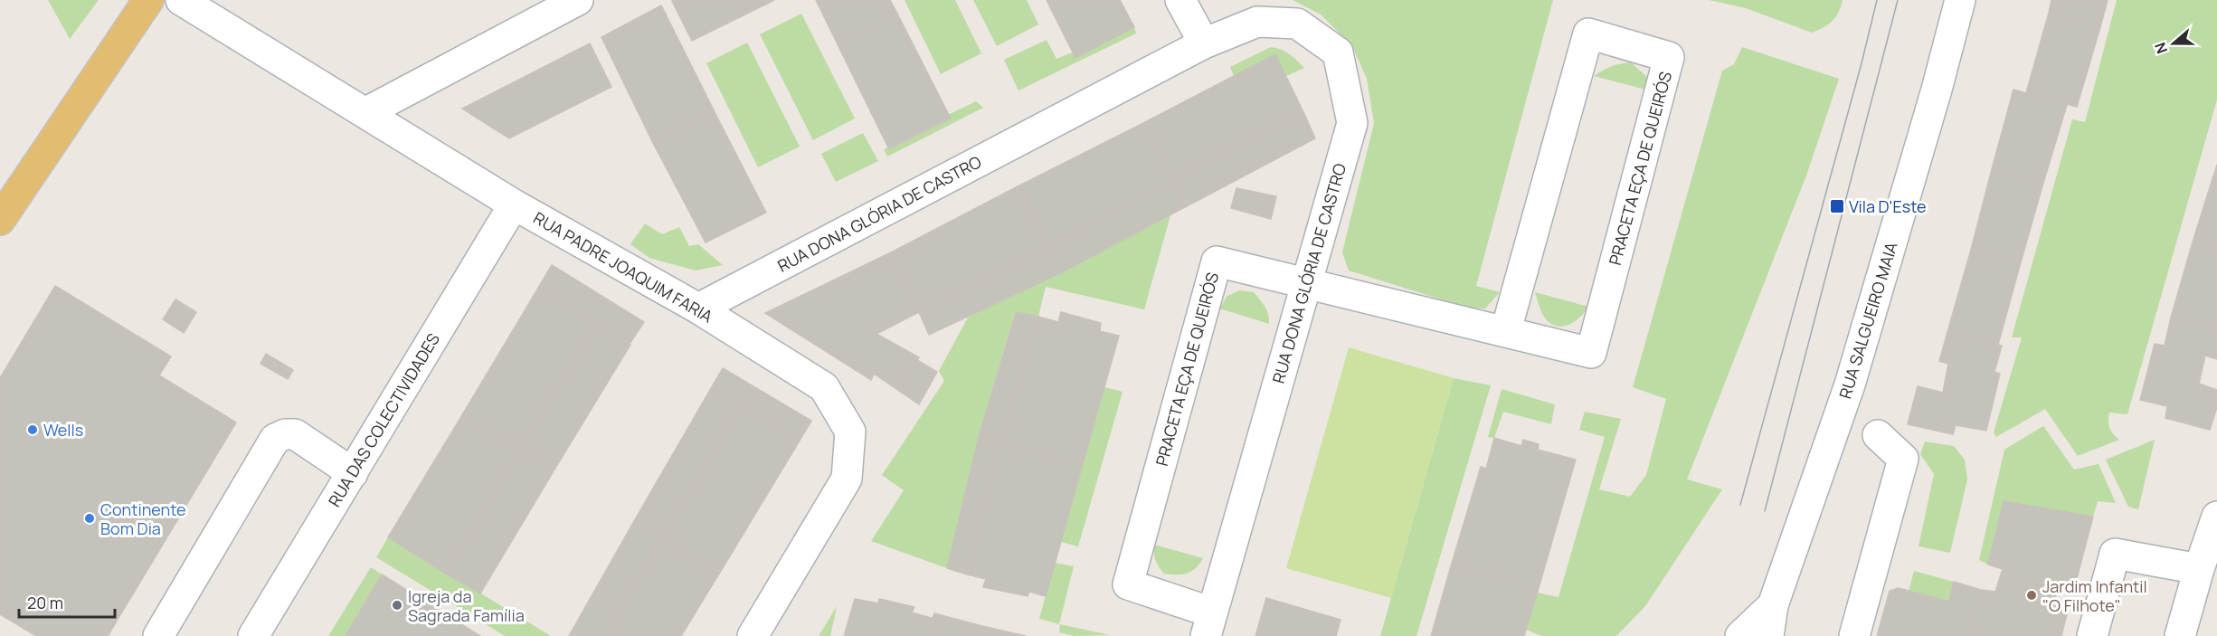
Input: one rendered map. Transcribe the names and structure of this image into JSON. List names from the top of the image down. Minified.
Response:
{"streets":{"street":["PRACETA EÇA DE QUEIRÓS","RUA DONA GLÓRIA DE CASTRO","RUA PADRE JOAQUIM FARIA","RUA SALGUEIRO MAIA","RUA DAS COLECTIVIDADES"]},"crossings":[["PRACETA EÇA DE QUEIRÓS","RUA DONA GLÓRIA DE CASTRO"],["RUA DONA GLÓRIA DE CASTRO","RUA PADRE JOAQUIM FARIA"],["RUA PADRE JOAQUIM FARIA","RUA DAS COLECTIVIDADES"]],"places":{"transit":["Vila D'Este"],"other":["Wells","Continente Bom Dia","Jardim Infantil \"O Filhote\"","Igreja da Sagrada Família"]},"scale_bar":"20 m","north":"left"}
